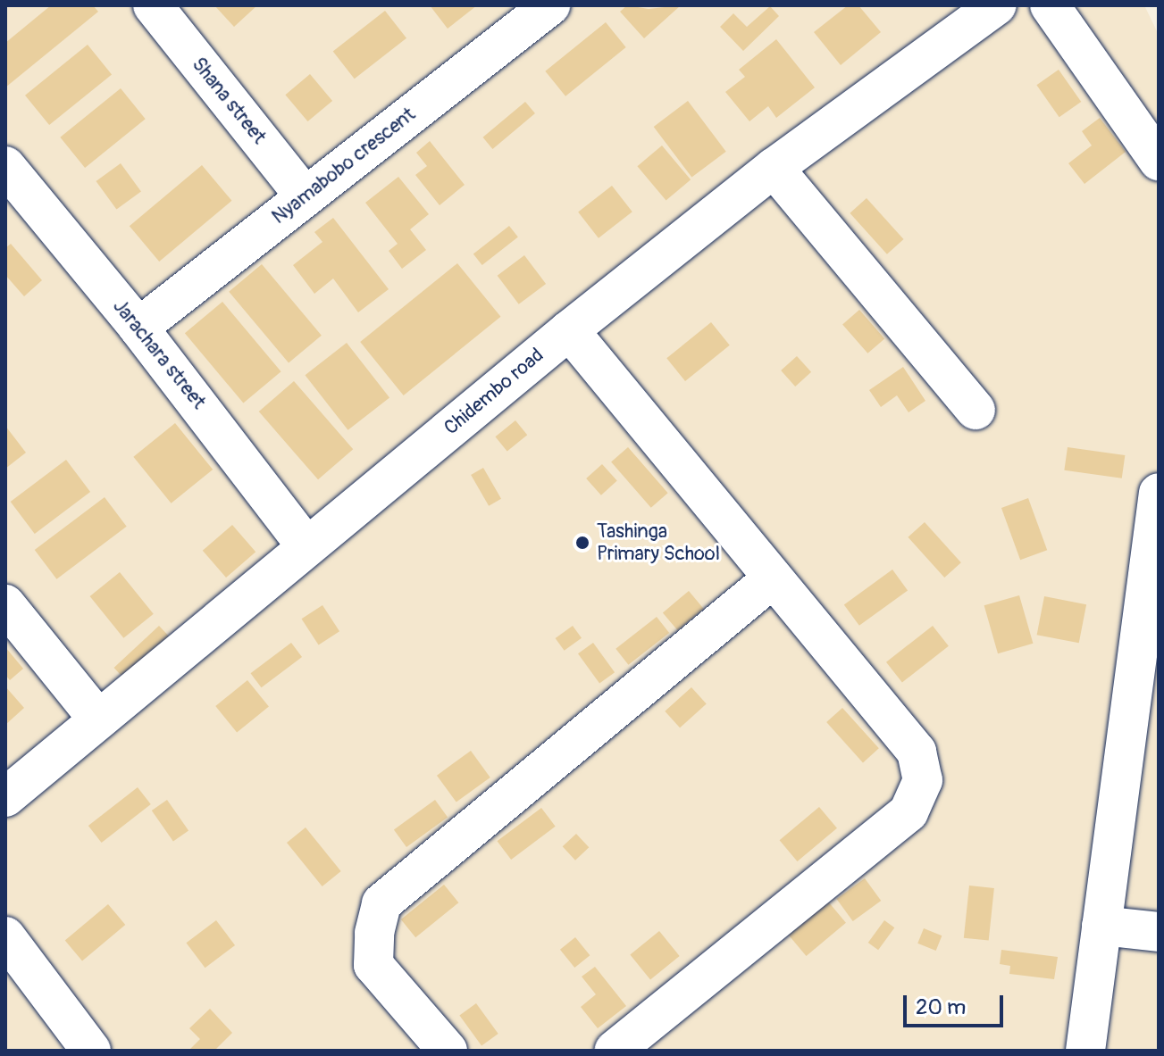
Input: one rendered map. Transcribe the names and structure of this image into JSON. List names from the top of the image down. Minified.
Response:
{"streets":{"street":["Shana street","Nyamabobo crescent","Jarachara street","Chidembo road"]},"crossings":[["Shana street","Nyamabobo crescent"],["Nyamabobo crescent","Jarachara street"],["Jarachara street","Chidembo road"]],"places":["Tashinga Primary School"],"scale_bar":"20 m"}
